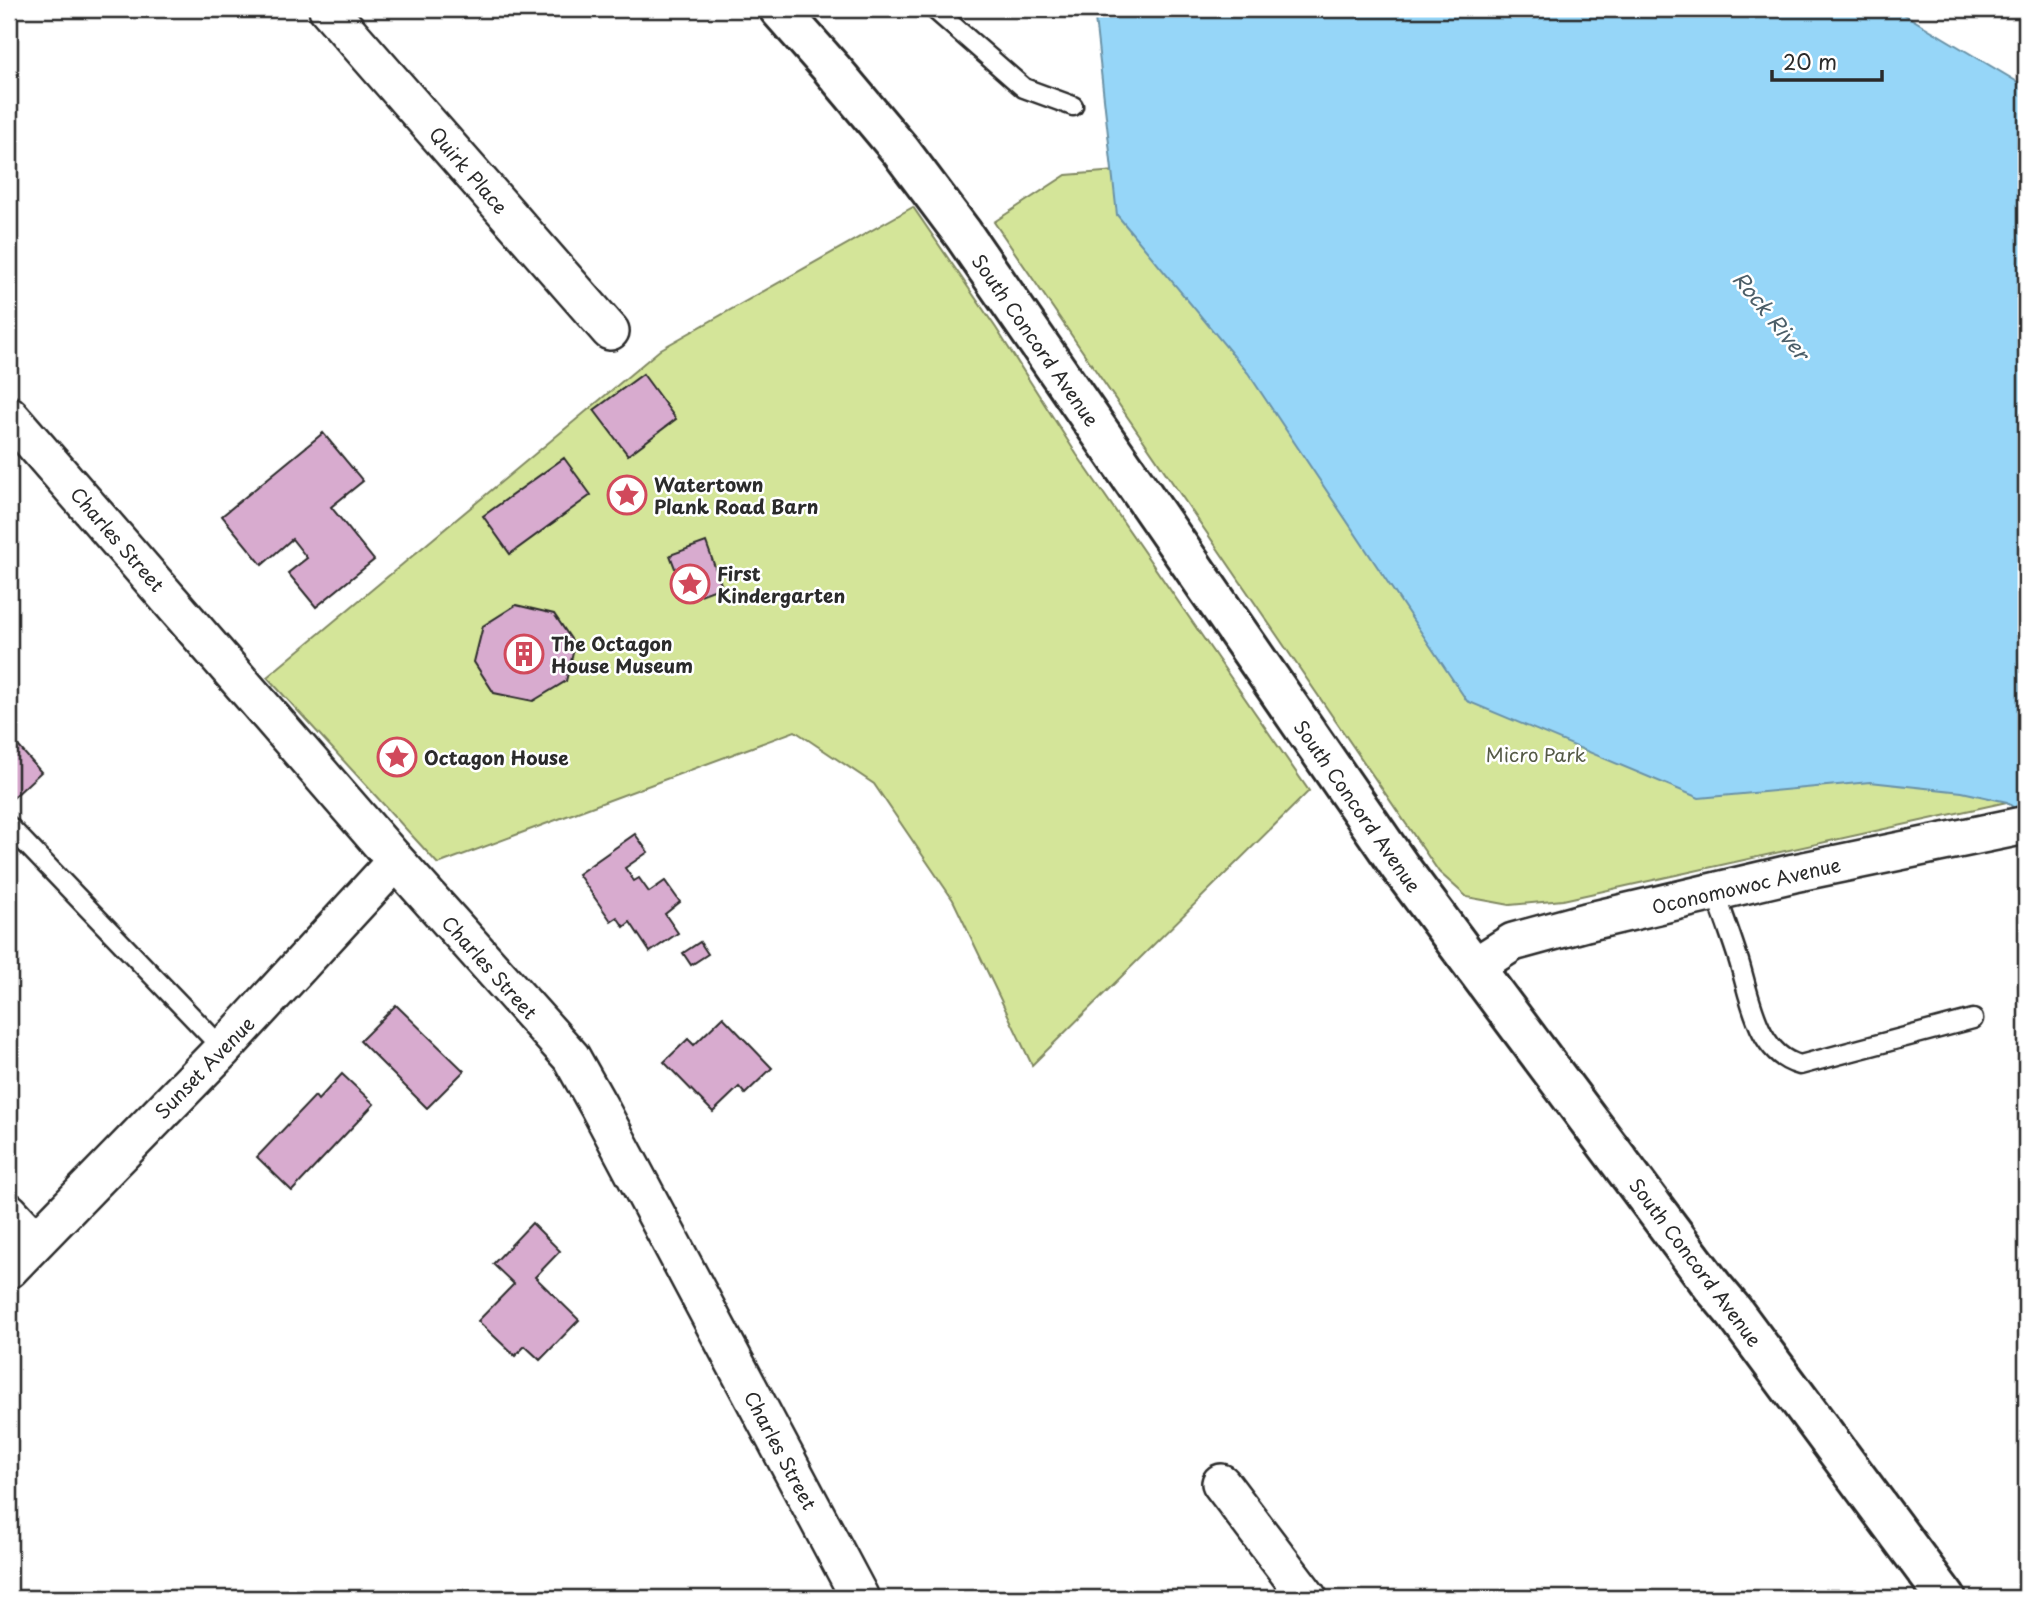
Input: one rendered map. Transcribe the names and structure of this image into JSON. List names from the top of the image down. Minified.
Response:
{"streets":{"street":["Quirk Place","South Concord Avenue","Charles Street","Oconomowoc Avenue","Sunset Avenue"]},"crossings":[["South Concord Avenue","Oconomowoc Avenue"],["Charles Street","Sunset Avenue"]],"water":["Rock River"],"parks":["Micro Park"],"places":{"place":["Watertown Plank Road Barn","First Kindergarten","Octagon House"],"building":["The Octagon House Museum"]},"scale_bar":"20 m"}
